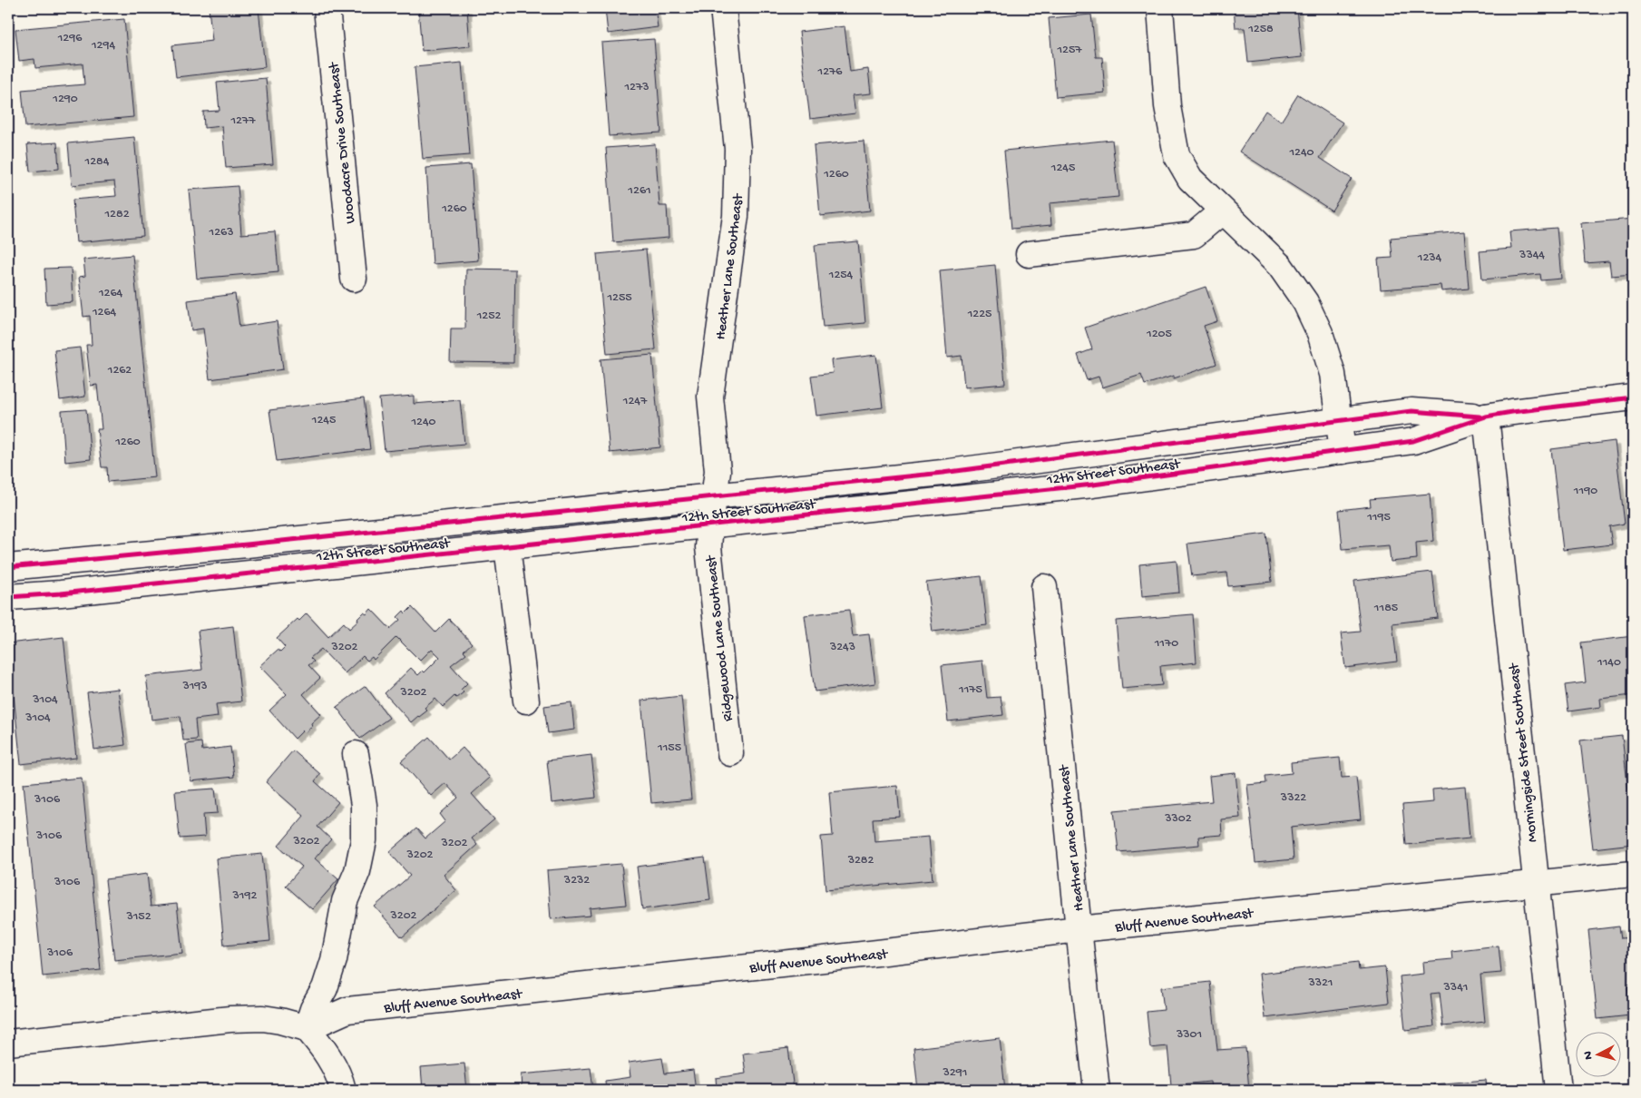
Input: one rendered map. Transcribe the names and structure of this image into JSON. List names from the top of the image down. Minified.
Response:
{"streets":{"street":["Woodacre Drive Southeast","Heather Lane Southeast","12th Street Southeast","Ridgewood Lane Southeast","Morningside Street Southeast","Bluff Avenue Southeast"]},"crossings":[["Heather Lane Southeast","12th Street Southeast"],["Heather Lane Southeast","Ridgewood Lane Southeast"],["Heather Lane Southeast","Bluff Avenue Southeast"],["12th Street Southeast","Ridgewood Lane Southeast"],["12th Street Southeast","Morningside Street Southeast"],["Morningside Street Southeast","Bluff Avenue Southeast"]],"house_numbers":["1258","1296","1294","1257","1276","1273","1290","1277","1240","1284","1245","1260","1261","1260","1282","1263","3344","1234","1254","1264","1255","1264","1225","1252","1205","1262","1247","1245","1240","1260","1190","1195","1185","1170","3202","3243","1140","3193","1175","3202","3104","3104","1155","3322","3106","3302","3106","3202","3202","3202","3282","3232","3106","3192","3202","3152","3106","3321","3341","3301","3291"],"north":"left"}
